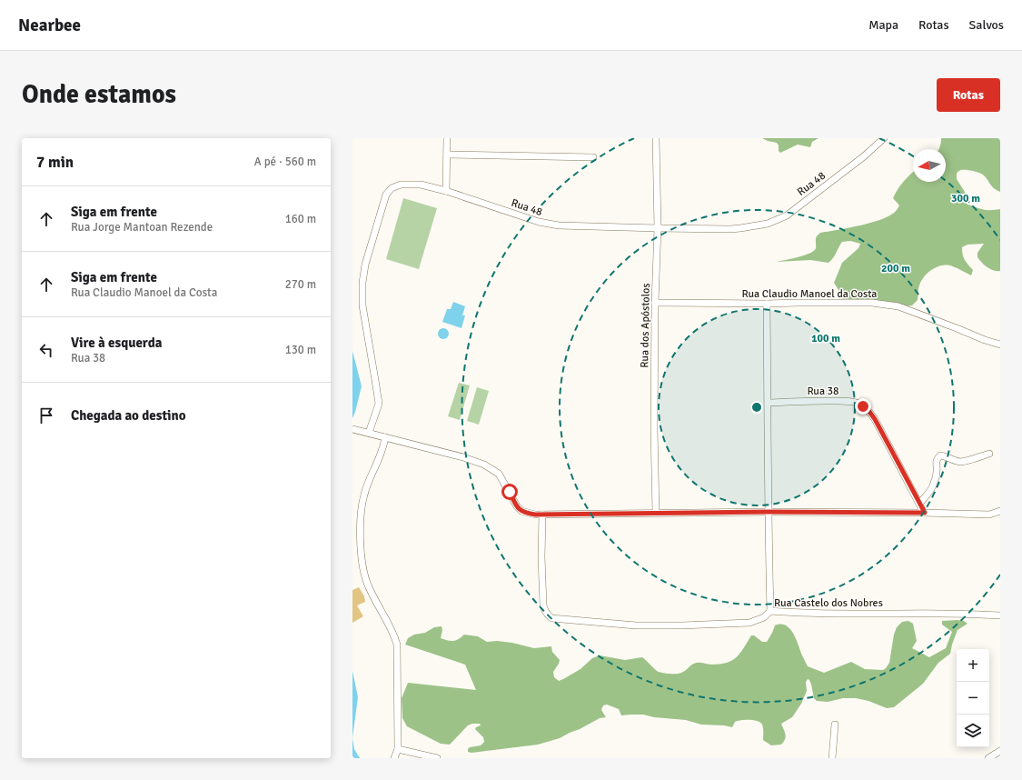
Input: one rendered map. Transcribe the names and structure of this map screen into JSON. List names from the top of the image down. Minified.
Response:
{"streets":{"street":["Rua 48","Rua Claudio Manoel da Costa","Rua dos Apóstolos","Rua 38","Rua Castelo dos Nobres"]},"crossings":[["Rua 48","Rua dos Apóstolos"],["Rua Claudio Manoel da Costa","Rua dos Apóstolos"]],"north":"left","page":{"header":"Nearbee","nav":["Mapa","Rotas","Salvos"],"buttons":"Rotas","title":"Onde estamos","heading":["7 min","A pé · 560 m"],"list":[["Siga em frente","Rua Jorge Mantoan Rezende","160 m"],["Siga em frente","Rua Claudio Manoel da Costa","270 m"],["Vire à esquerda","Rua 38","130 m"],"Chegada ao destino"],"map_buttons":["+","−"]},"rings":["300 m","200 m","100 m"]}
